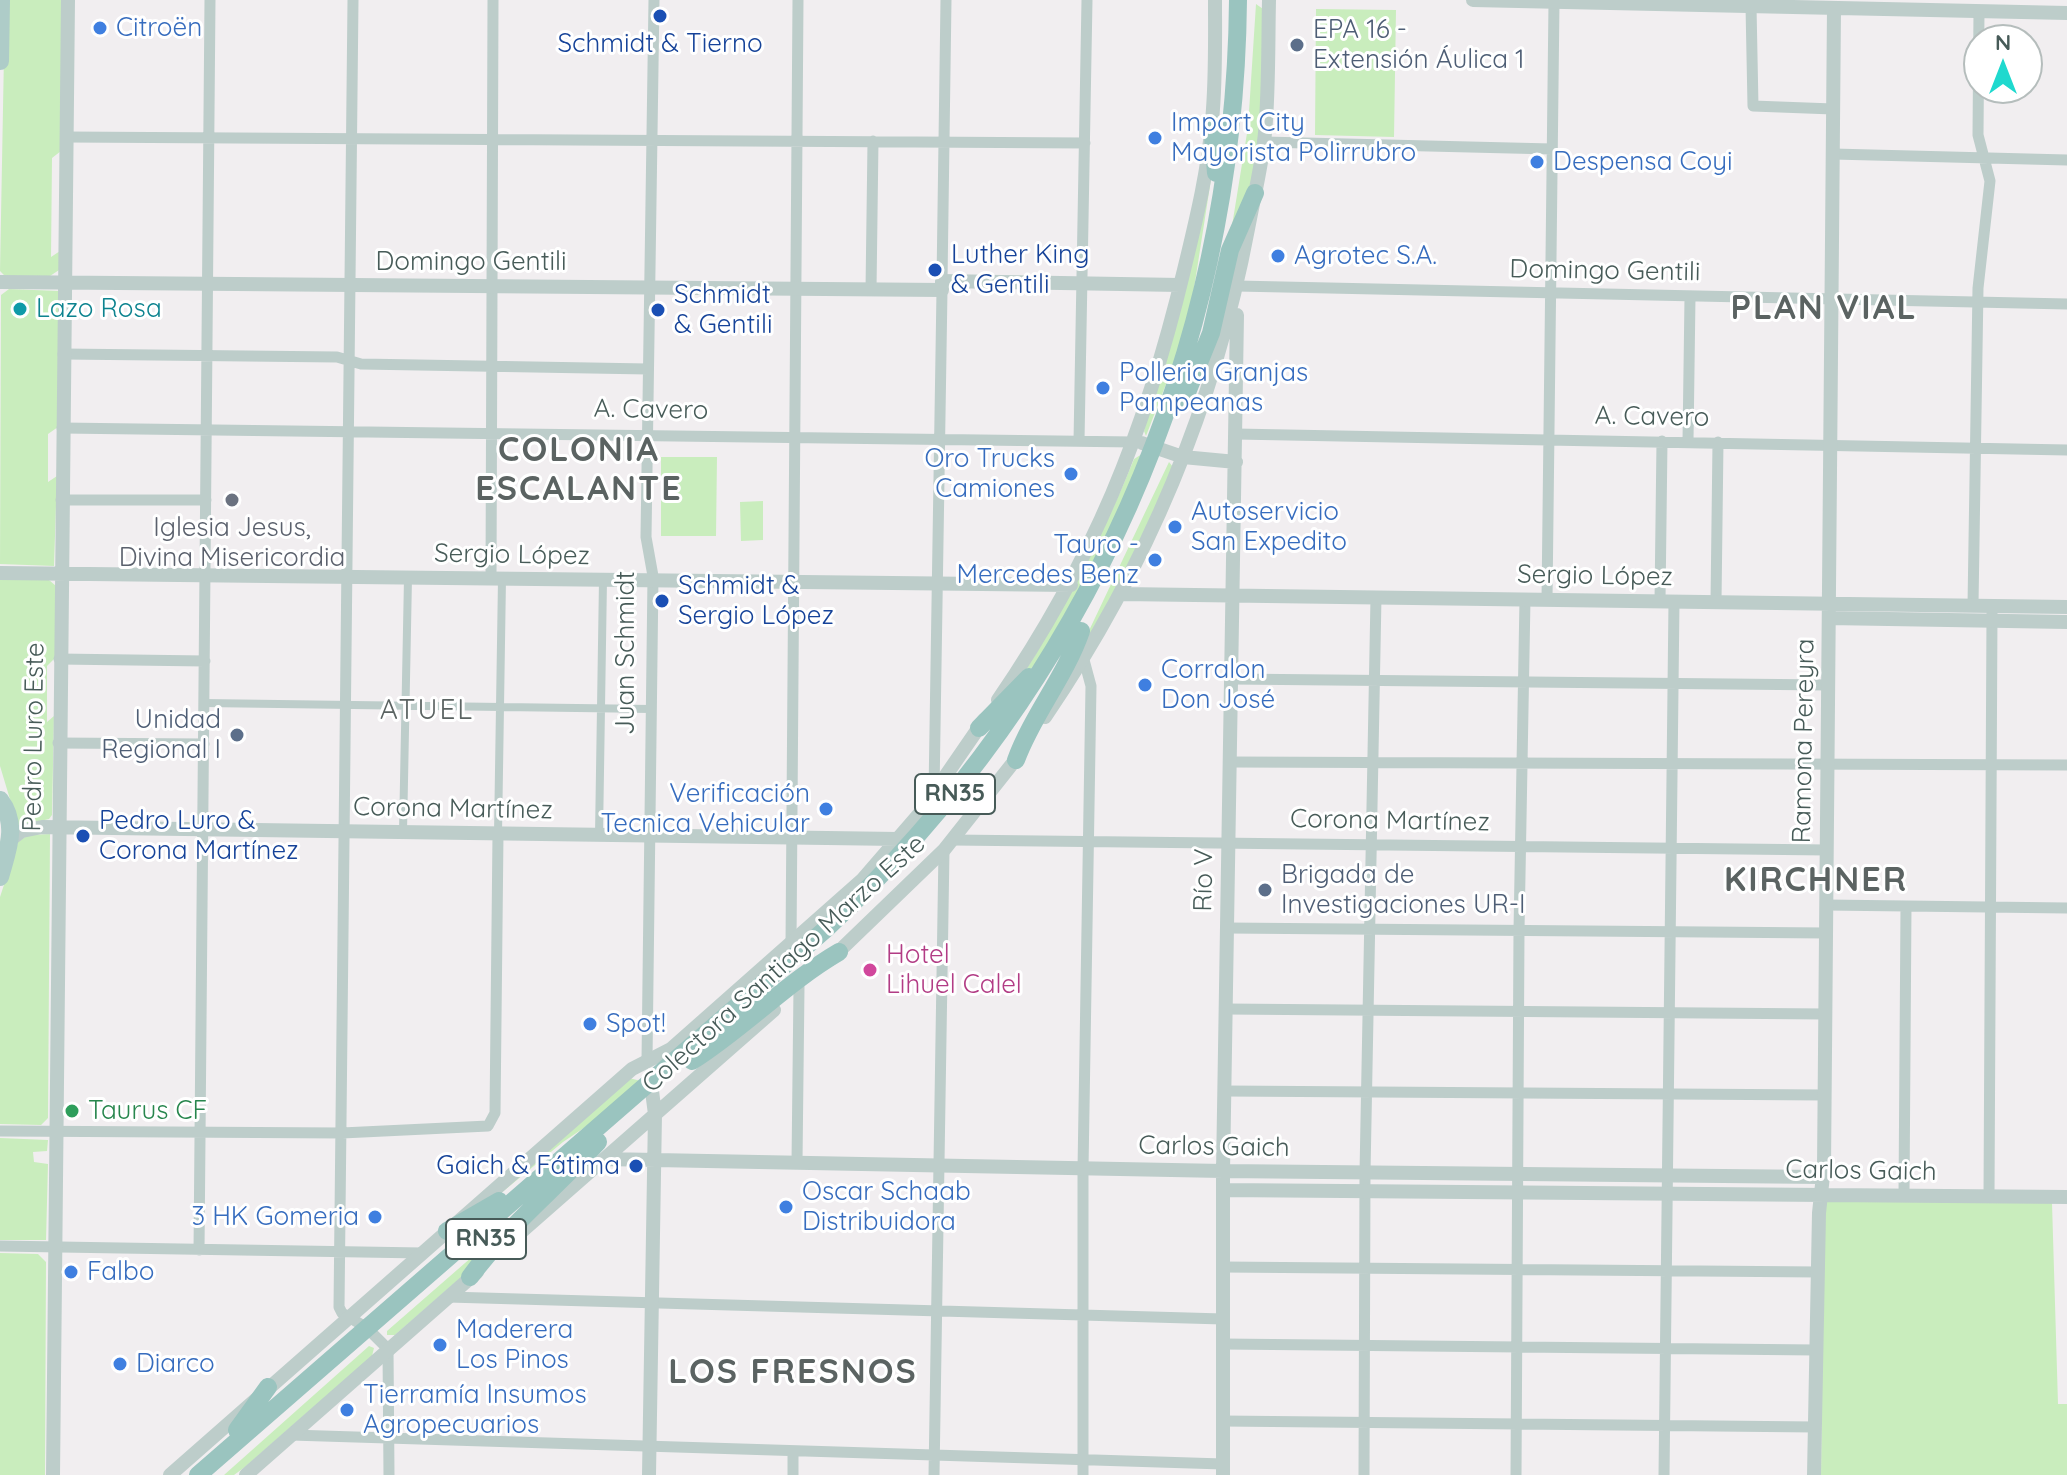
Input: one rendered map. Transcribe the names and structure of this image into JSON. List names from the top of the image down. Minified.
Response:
{"streets":{"highway":["RN35"],"street":["Domingo Gentili","A. Cavero","Sergio López","Juan Schmidt","Pedro Luro Este","Ramona Pereyra","Corona Martínez","Río V","Colectora Santiago Marzo Este","Carlos Gaich"]},"crossings":[["Domingo Gentili","Juan Schmidt"],["Domingo Gentili","Pedro Luro Este"],["Domingo Gentili","Ramona Pereyra"],["Domingo Gentili","Río V"],["Domingo Gentili","Colectora Santiago Marzo Este"],["A. Cavero","Juan Schmidt"],["A. Cavero","Pedro Luro Este"],["A. Cavero","Ramona Pereyra"],["A. Cavero","RN35"],["A. Cavero","Río V"],["A. Cavero","Colectora Santiago Marzo Este"],["Sergio López","Juan Schmidt"],["Sergio López","Pedro Luro Este"],["Sergio López","Ramona Pereyra"],["Sergio López","Río V"],["Sergio López","Colectora Santiago Marzo Este"],["Juan Schmidt","RN35"],["Juan Schmidt","Corona Martínez"],["Juan Schmidt","Colectora Santiago Marzo Este"],["Juan Schmidt","Carlos Gaich"],["Pedro Luro Este","Corona Martínez"],["Ramona Pereyra","Corona Martínez"],["Ramona Pereyra","Carlos Gaich"],["RN35","Colectora Santiago Marzo Este"],["RN35","Carlos Gaich"],["Corona Martínez","Río V"],["Corona Martínez","Colectora Santiago Marzo Este"],["Río V","Colectora Santiago Marzo Este"],["Río V","Carlos Gaich"],["Colectora Santiago Marzo Este","Carlos Gaich"]],"districts":["PLAN VIAL","COLONIA ESCALANTE","ATUEL","KIRCHNER","LOS FRESNOS"],"places":["Schmidt & Tierno","Citroën","EPA 16 - Extensión Áulica 1","Import City Mayorista Polirrubro","Despensa Coyi","Agrotec S.A.","Luther King & Gentili","Lazo Rosa","Schmidt & Gentili","Polleria Granjas Pampeanas","Oro Trucks Camiones","Iglesia Jesus, Divina Misericordia","Autoservicio San Expedito","Tauro - Mercedes Benz","Schmidt & Sergio López","Corralon Don José","Unidad Regional I","Verificación Tecnica Vehicular","Pedro Luro & Corona Martínez","Brigada de Investigaciones UR-I","Hotel Lihuel Calel","Spot!","Taurus CF","Gaich & Fátima","Oscar Schaab Distribuidora","3 HK Gomeria","Falbo","Maderera Los Pinos","Diarco","Tierramía Insumos Agropecuarios"],"north":"top"}
